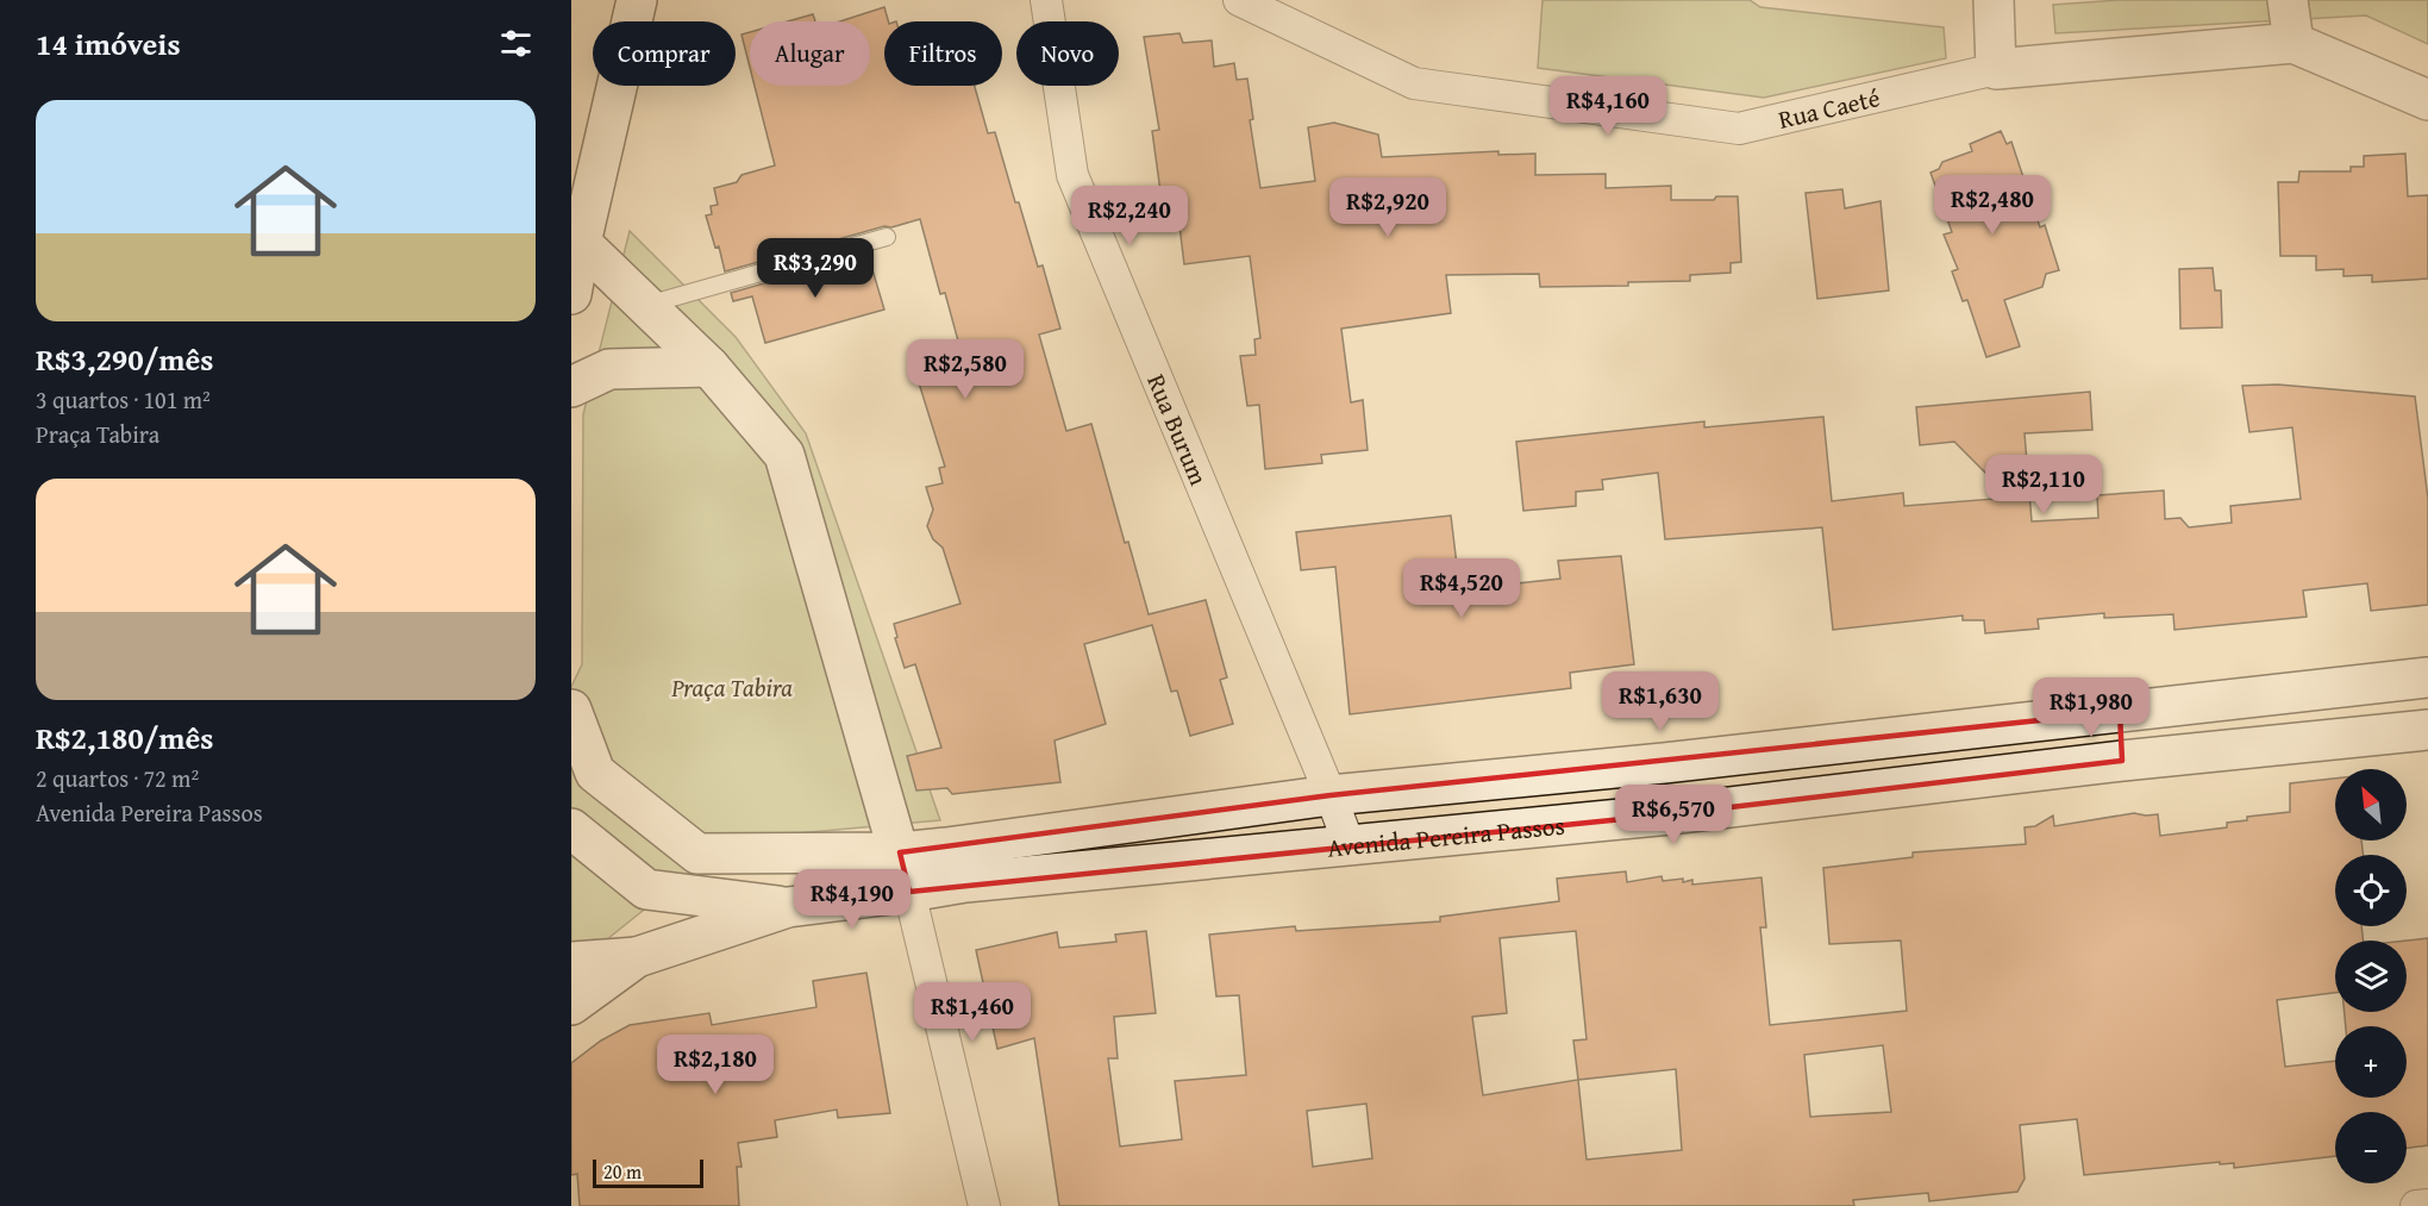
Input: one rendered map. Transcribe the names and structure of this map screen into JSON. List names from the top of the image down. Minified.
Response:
{"streets":{"main road":["Rua Caeté","Avenida Pereira Passos"],"street":["Rua Burum"]},"crossings":[["Rua Burum","Avenida Pereira Passos"]],"parks":["Praça Tabira"],"scale_bar":"20 m","north":"top left","page":{"heading":"14 imóveis","chip":["Comprar","Alugar","Filtros","Novo"],"price":["R$4,160","R$2,480","R$2,920","R$2,240","R$3,290","R$2,580","R$2,110","R$4,520","R$1,630","R$1,980","R$6,570","R$4,190","R$1,460","R$2,180"],"list":[{"name":"R$3,290/mês","note":"3 quartos · 101 m² · Praça Tabira"},{"name":"R$2,180/mês","note":"2 quartos · 72 m² · Avenida Pereira Passos"}],"map_buttons":["+","−"],"scale":"20 m"}}
